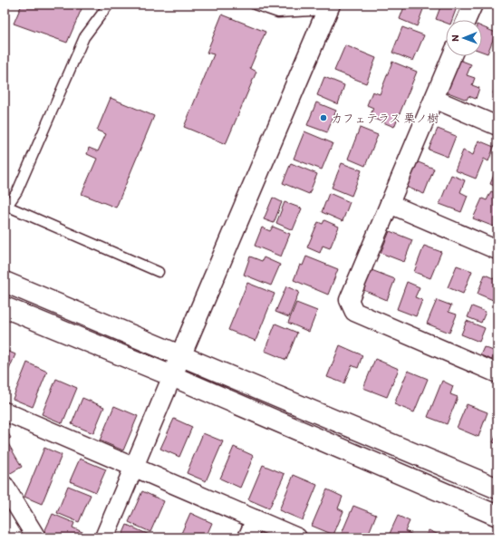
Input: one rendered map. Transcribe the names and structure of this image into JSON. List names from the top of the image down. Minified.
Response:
{"places":["カフェテラス 栗ノ樹"],"north":"left"}
